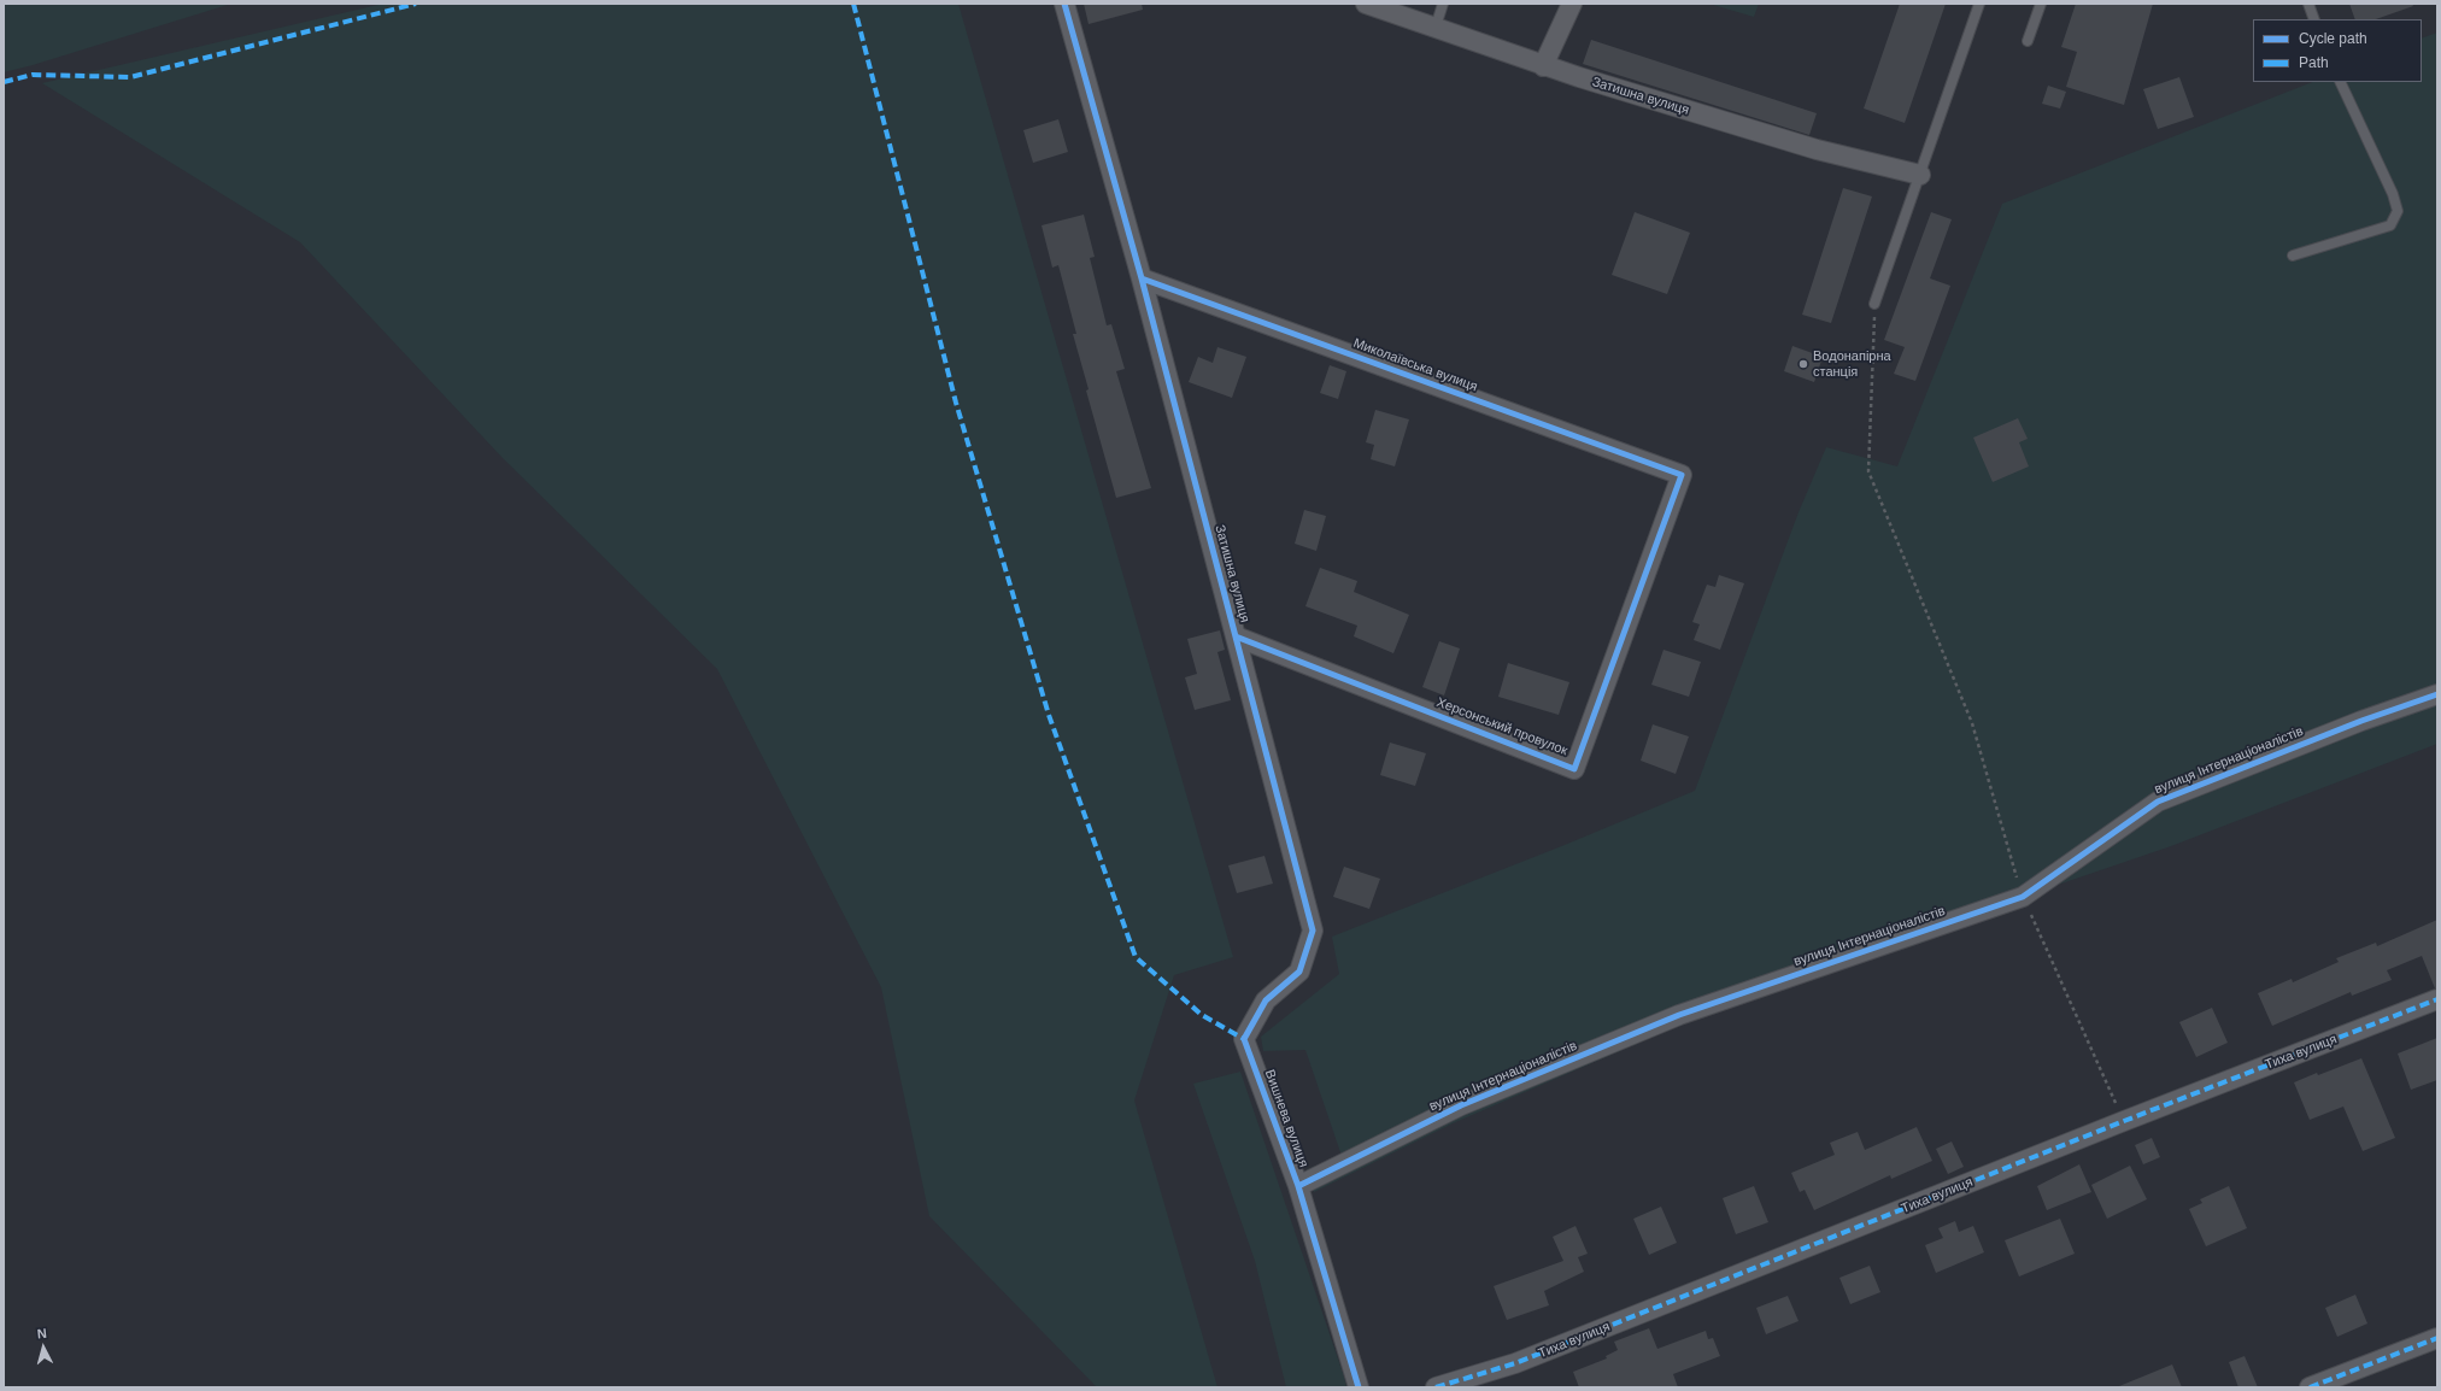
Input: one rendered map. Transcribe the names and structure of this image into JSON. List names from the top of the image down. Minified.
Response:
{"streets":{"street":["Затишна вулиця","Миколаївська вулиця","Херсонський провулок","вулиця Інтернаціоналістів","Тиха вулиця","Вишнева вулиця"]},"crossings":[["Затишна вулиця","Миколаївська вулиця"],["Затишна вулиця","Херсонський провулок"],["Затишна вулиця","Вишнева вулиця"],["Миколаївська вулиця","Херсонський провулок"],["вулиця Інтернаціоналістів","Вишнева вулиця"]],"places":["Водонапірна станція"],"legend":["Cycle path","Path"],"north":"top"}
